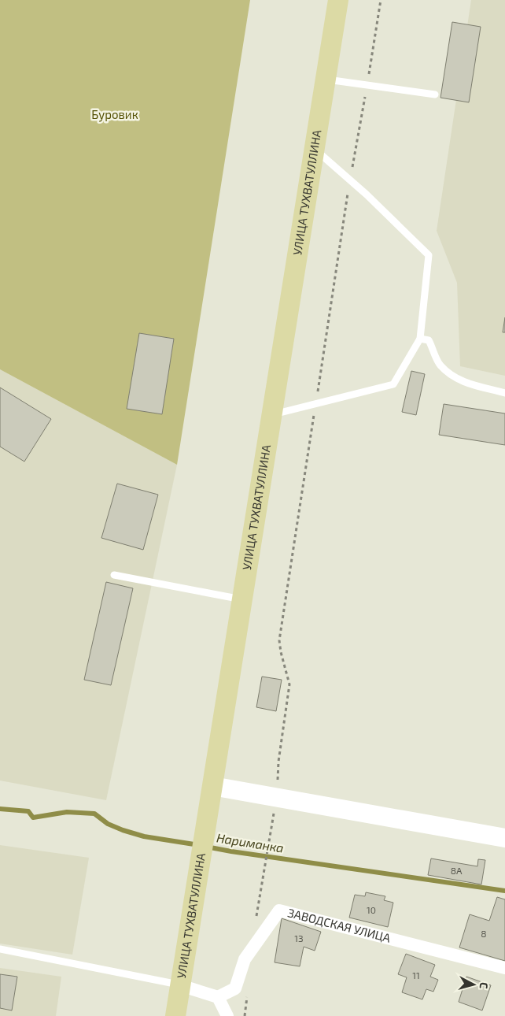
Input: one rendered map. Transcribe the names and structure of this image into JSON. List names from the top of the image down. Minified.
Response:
{"streets":{"main road":["УЛИЦА ТУХВАТУЛЛИНА"],"street":["ЗАВОДСКАЯ УЛИЦА"]},"water":["Нариманка"],"parks":["Буровик"],"house_numbers":["8А","10","8","13","11"],"north":"right"}
